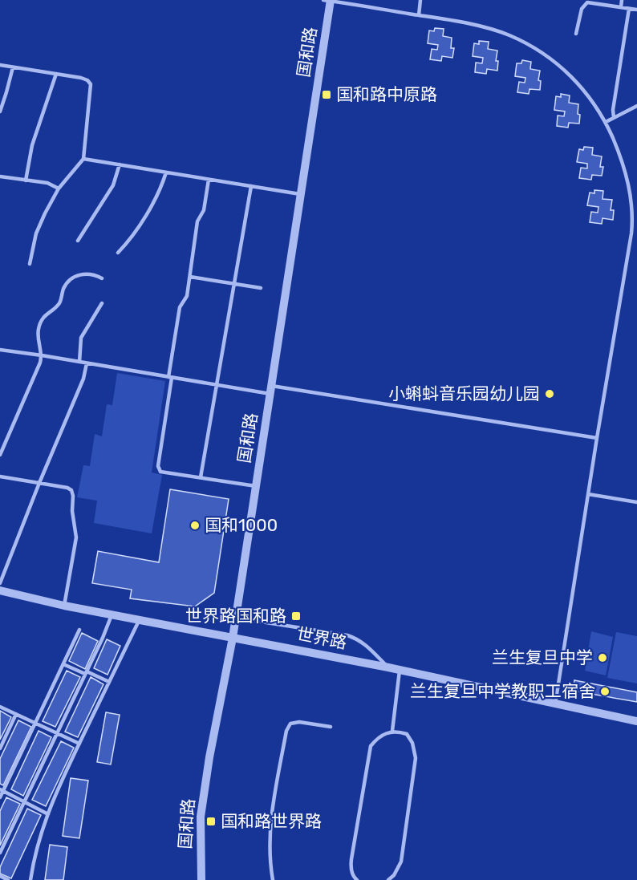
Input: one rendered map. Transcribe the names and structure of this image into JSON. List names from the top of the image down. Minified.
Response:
{"streets":{"street":["国和路","世界路"]},"crossings":[["国和路","世界路"]],"places":{"transit":["国和路中原路","世界路国和路","国和路世界路"],"other":["小蝌蚪音乐园幼儿园","国和1000","兰生复旦中学","兰生复旦中学教职工宿舍"]}}
